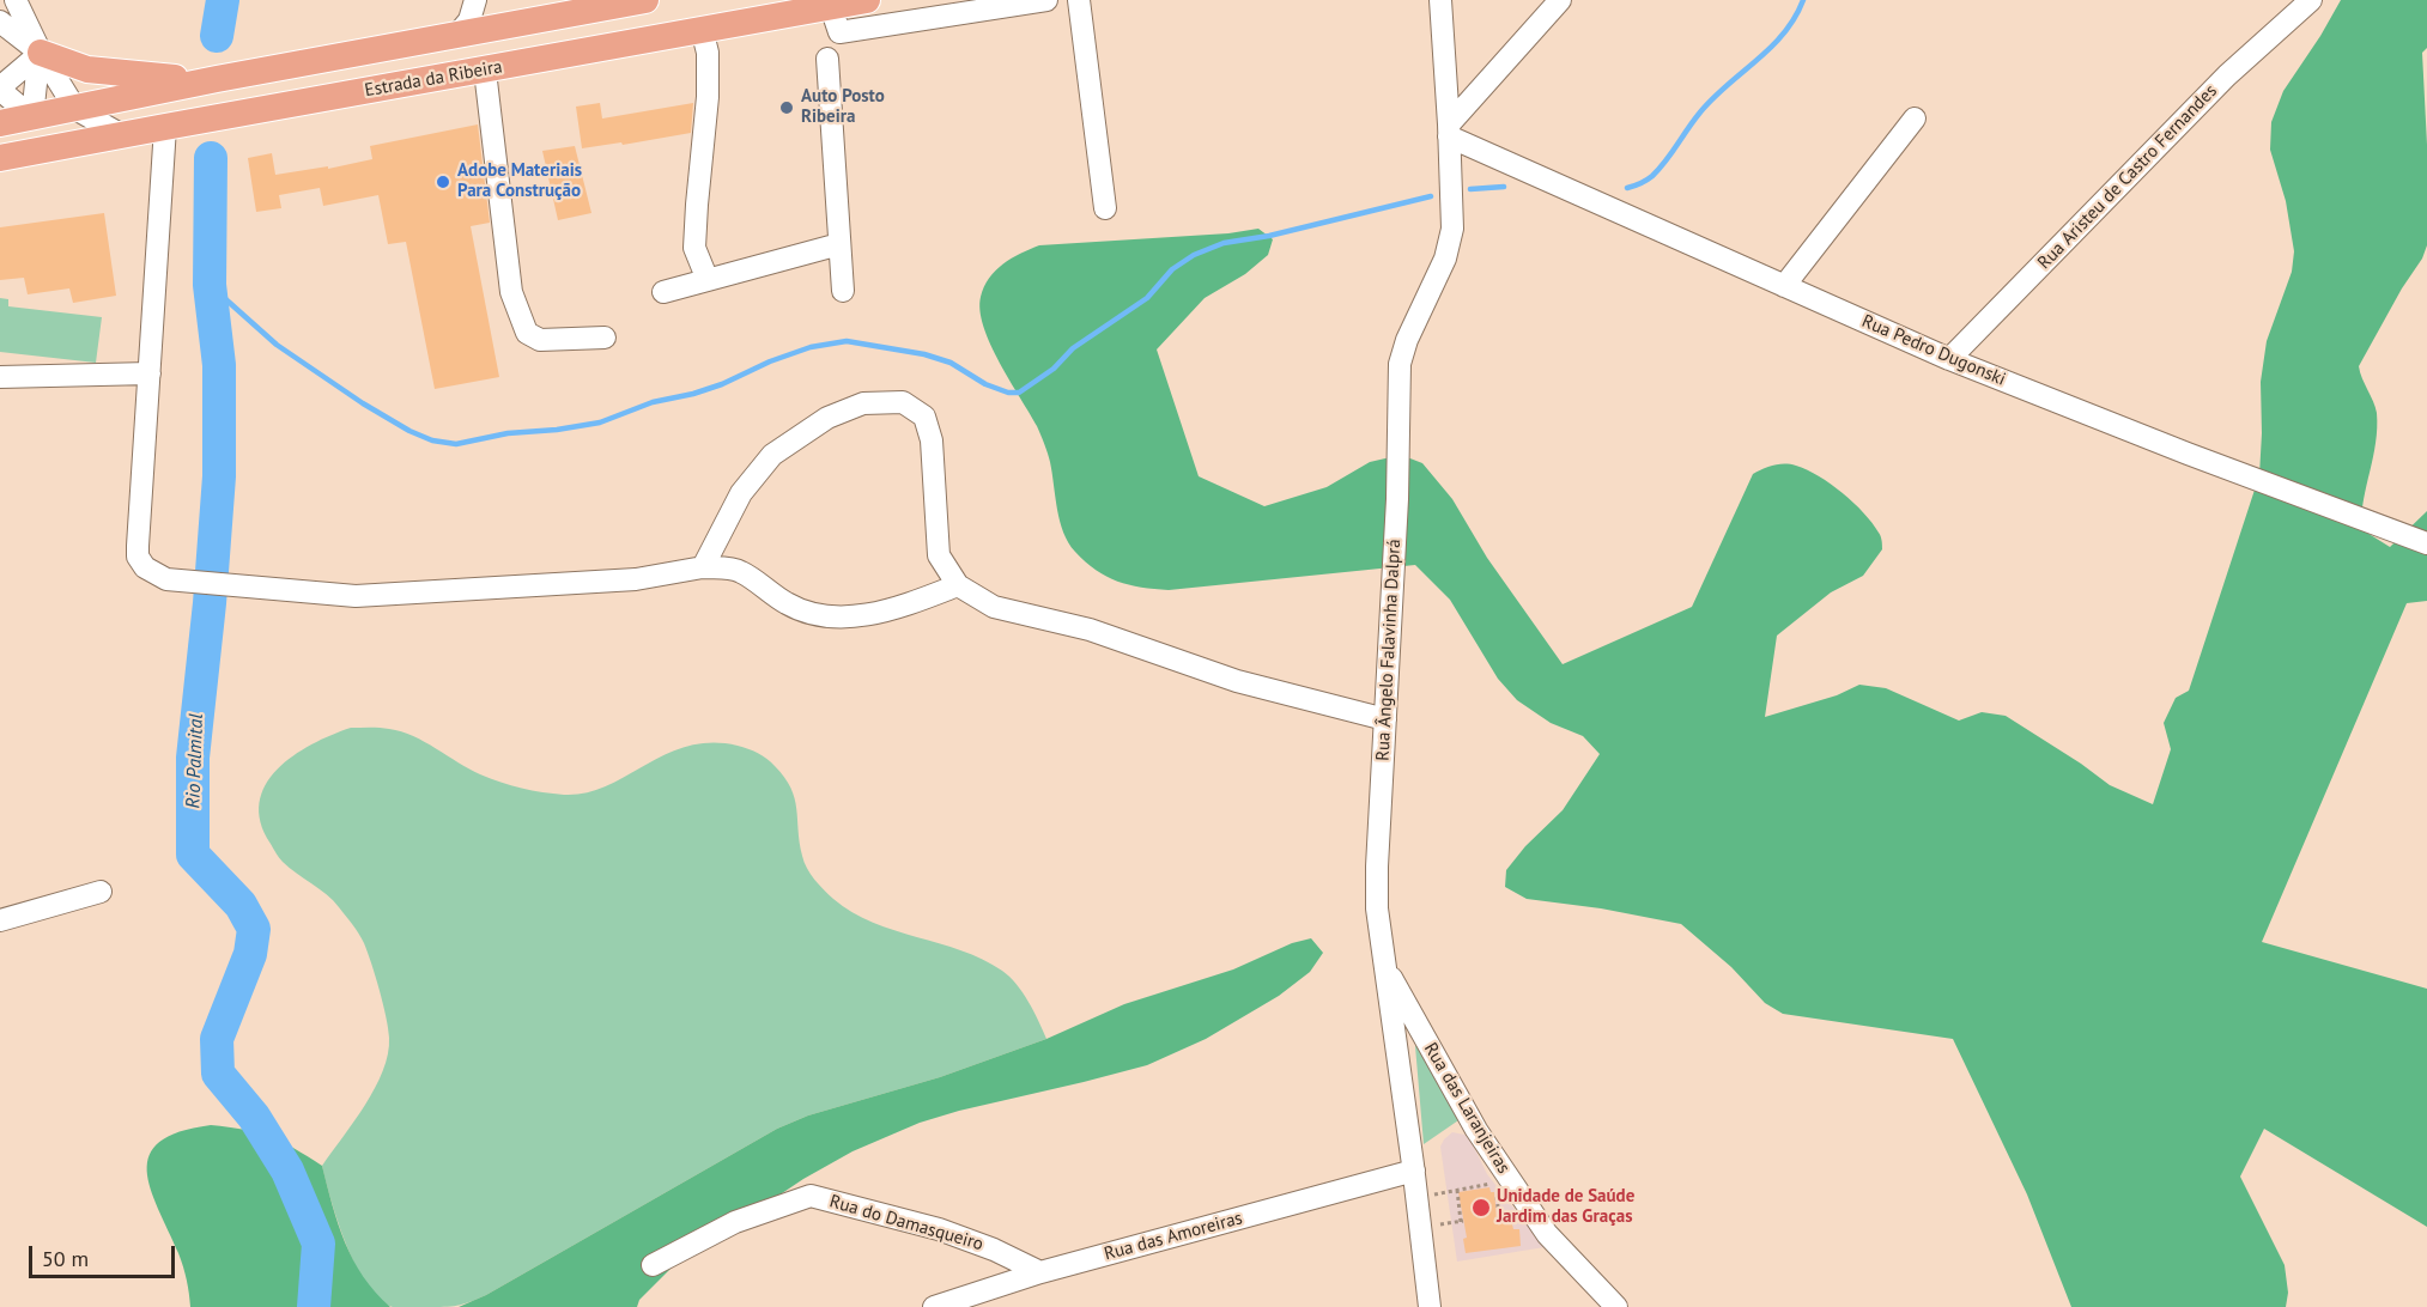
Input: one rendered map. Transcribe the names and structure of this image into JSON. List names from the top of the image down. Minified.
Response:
{"streets":{"main road":["Estrada da Ribeira"],"street":["Rua Aristeu de Castro Fernandes","Rua Pedro Dugonski","Rua Ângelo Falavinha Dalprá","Rua das Laranjeiras","Rua do Damasqueiro","Rua das Amoreiras"]},"crossings":[["Rua Aristeu de Castro Fernandes","Rua Pedro Dugonski"],["Rua Pedro Dugonski","Rua Ângelo Falavinha Dalprá"],["Rua Ângelo Falavinha Dalprá","Rua das Laranjeiras"],["Rua Ângelo Falavinha Dalprá","Rua das Amoreiras"],["Rua do Damasqueiro","Rua das Amoreiras"]],"water":["Rio Palmital"],"places":["Auto Posto Ribeira","Adobe Materiais Para Construção","Unidade de Saúde Jardim das Graças"],"scale_bar":"50 m"}
